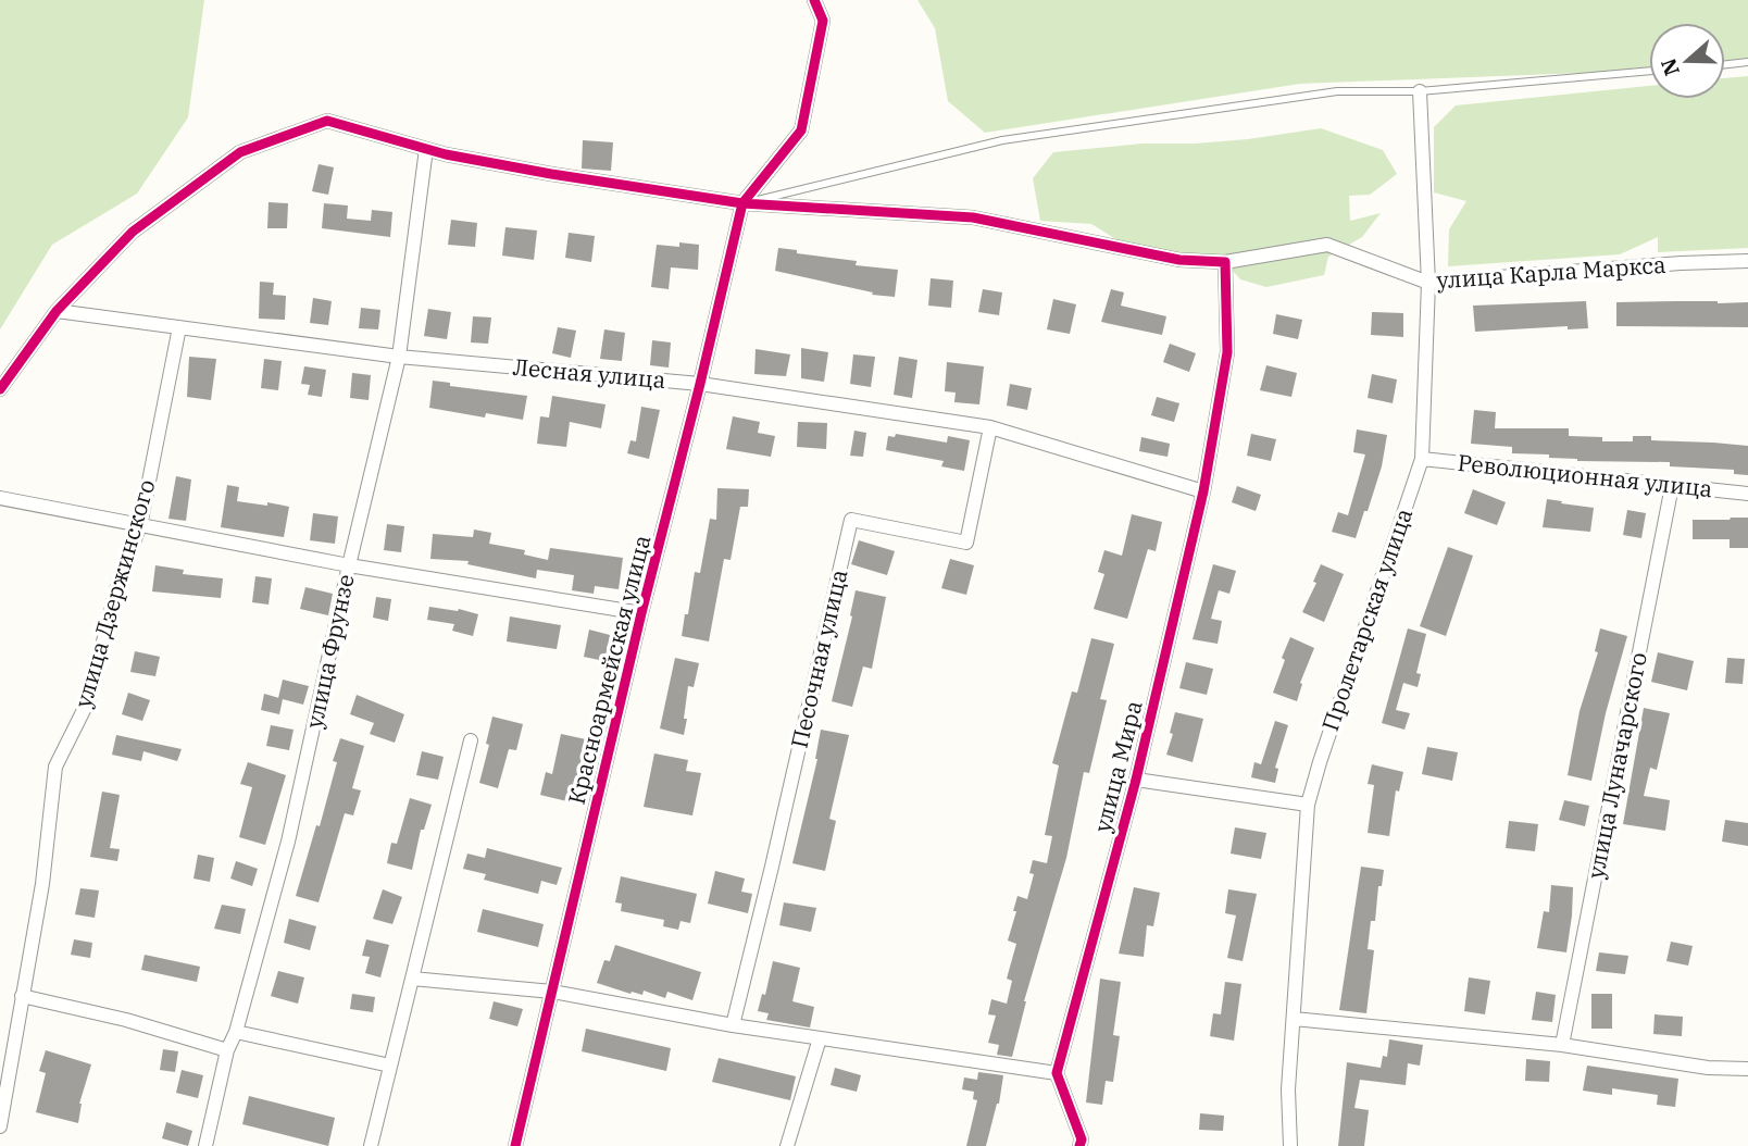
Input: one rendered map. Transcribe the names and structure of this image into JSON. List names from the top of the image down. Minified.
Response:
{"streets":{"street":["улица Карла Маркса","Лесная улица","Революционная улица","улица Дзержинского","Пролетарская улица","улица Фрунзе","Песочная улица","Красноармейская улица","улица Луначарского","улица Мира"]},"crossings":[["улица Карла Маркса","Пролетарская улица"],["улица Карла Маркса","улица Мира"],["Лесная улица","улица Дзержинского"],["Лесная улица","улица Фрунзе"],["Лесная улица","Песочная улица"],["Лесная улица","Красноармейская улица"],["Лесная улица","улица Мира"],["Революционная улица","Пролетарская улица"],["Революционная улица","улица Луначарского"]],"north":"left"}
